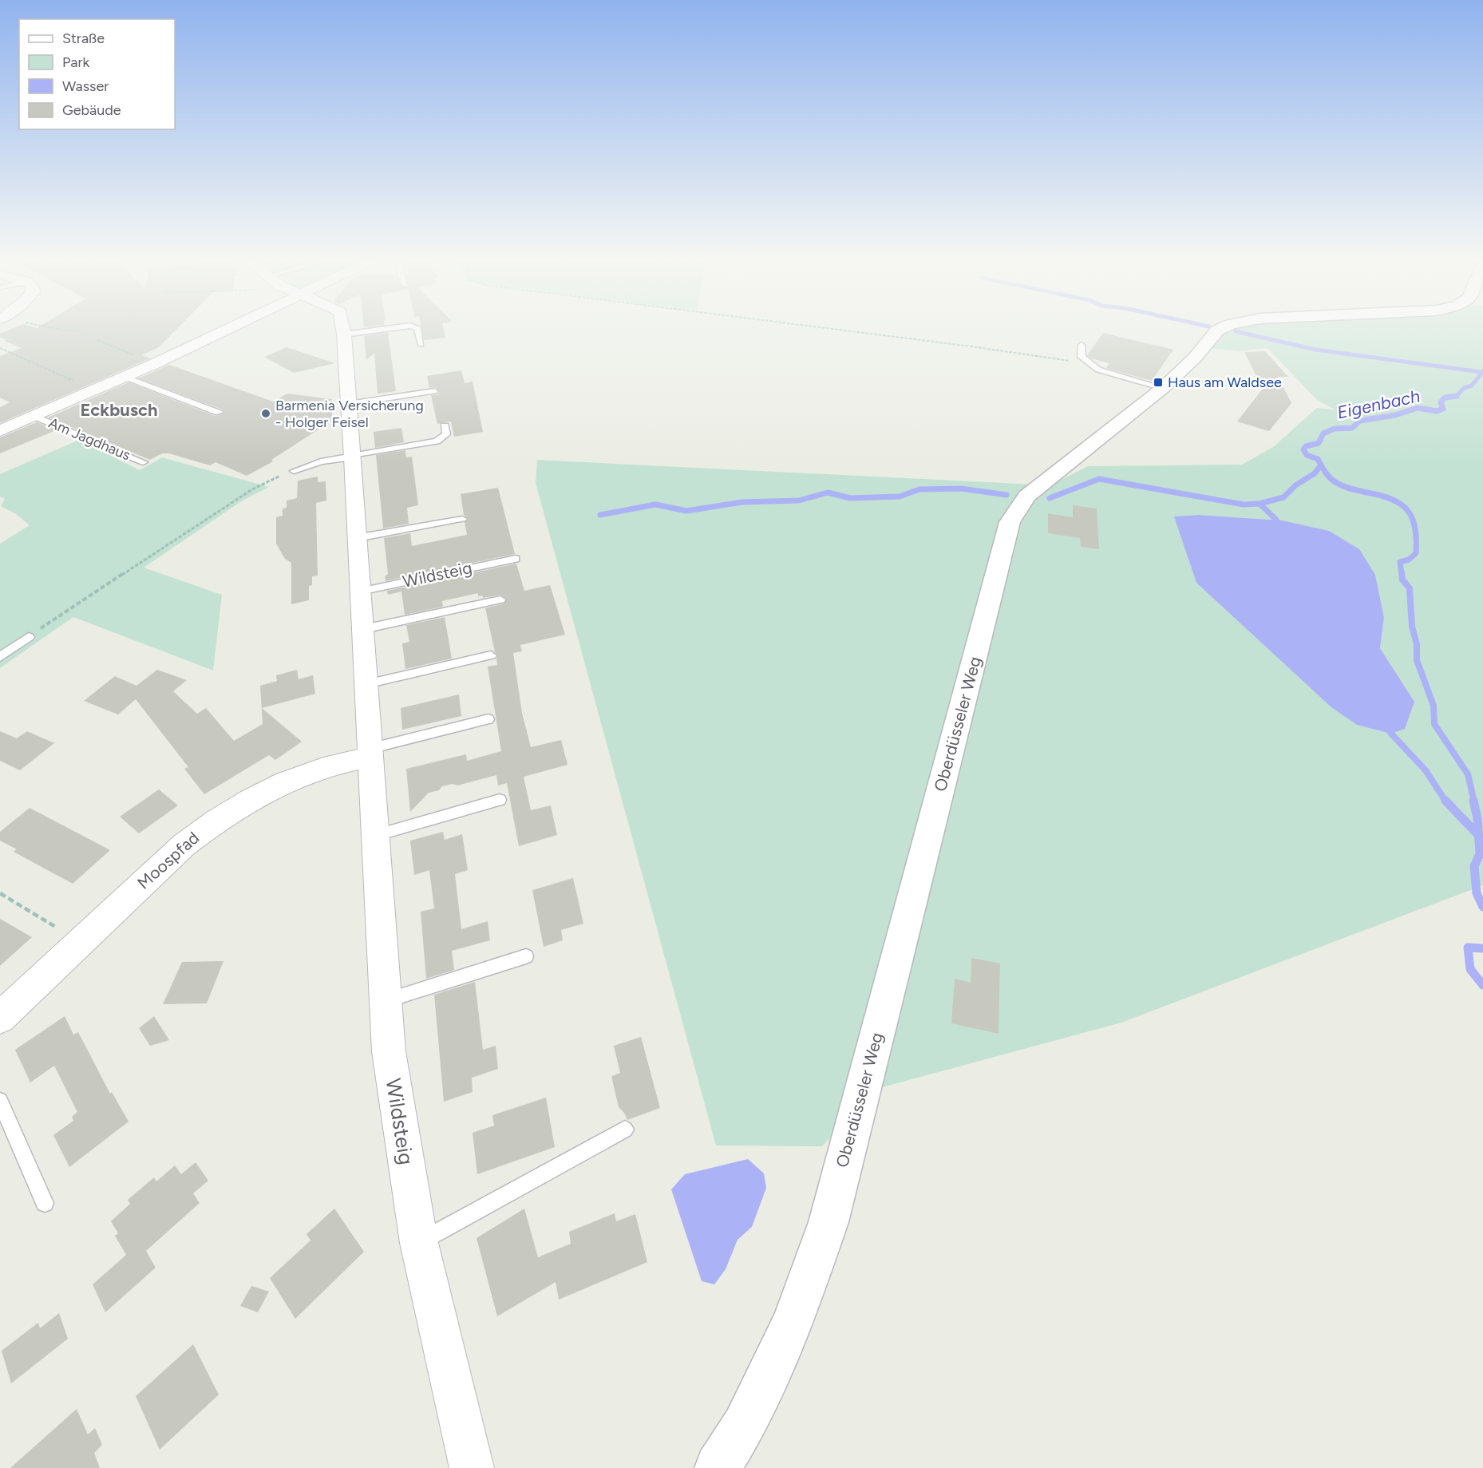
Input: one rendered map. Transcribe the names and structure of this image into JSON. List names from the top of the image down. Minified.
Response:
{"streets":{"street":["Am Jagdhaus","Wildsteig","Oberdüsseler Weg","Moospfad"]},"crossings":[["Wildsteig","Moospfad"]],"districts":["Eckbusch"],"water":["Eigenbach"],"places":{"transit":["Haus am Waldsee"],"other":["Barmenia Versicherung - Holger Feisel"]},"legend":["Straße","Park","Wasser","Gebäude"]}
